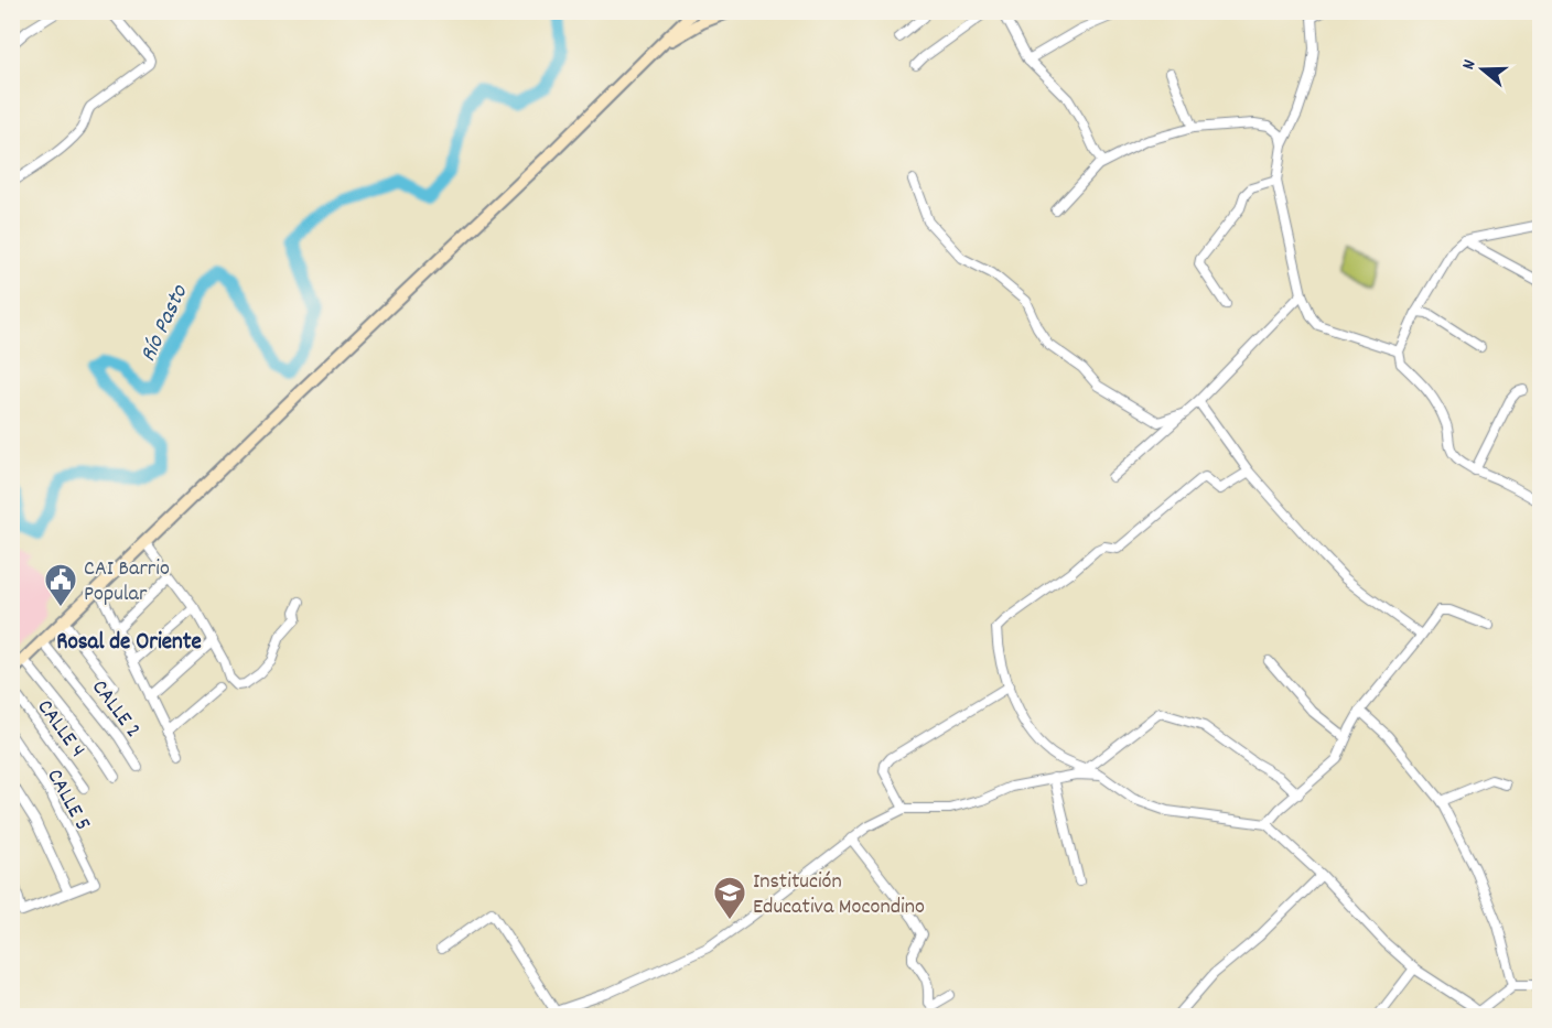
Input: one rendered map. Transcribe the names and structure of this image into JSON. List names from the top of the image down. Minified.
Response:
{"streets":{"street":["CALLE 2","CALLE 4","CALLE 5"]},"districts":["Rosal de Oriente"],"water":["Río Pasto"],"places":{"public building":["CAI Barrio Popular"],"school or university":["Institución Educativa Mocondino"]},"north":"left"}
